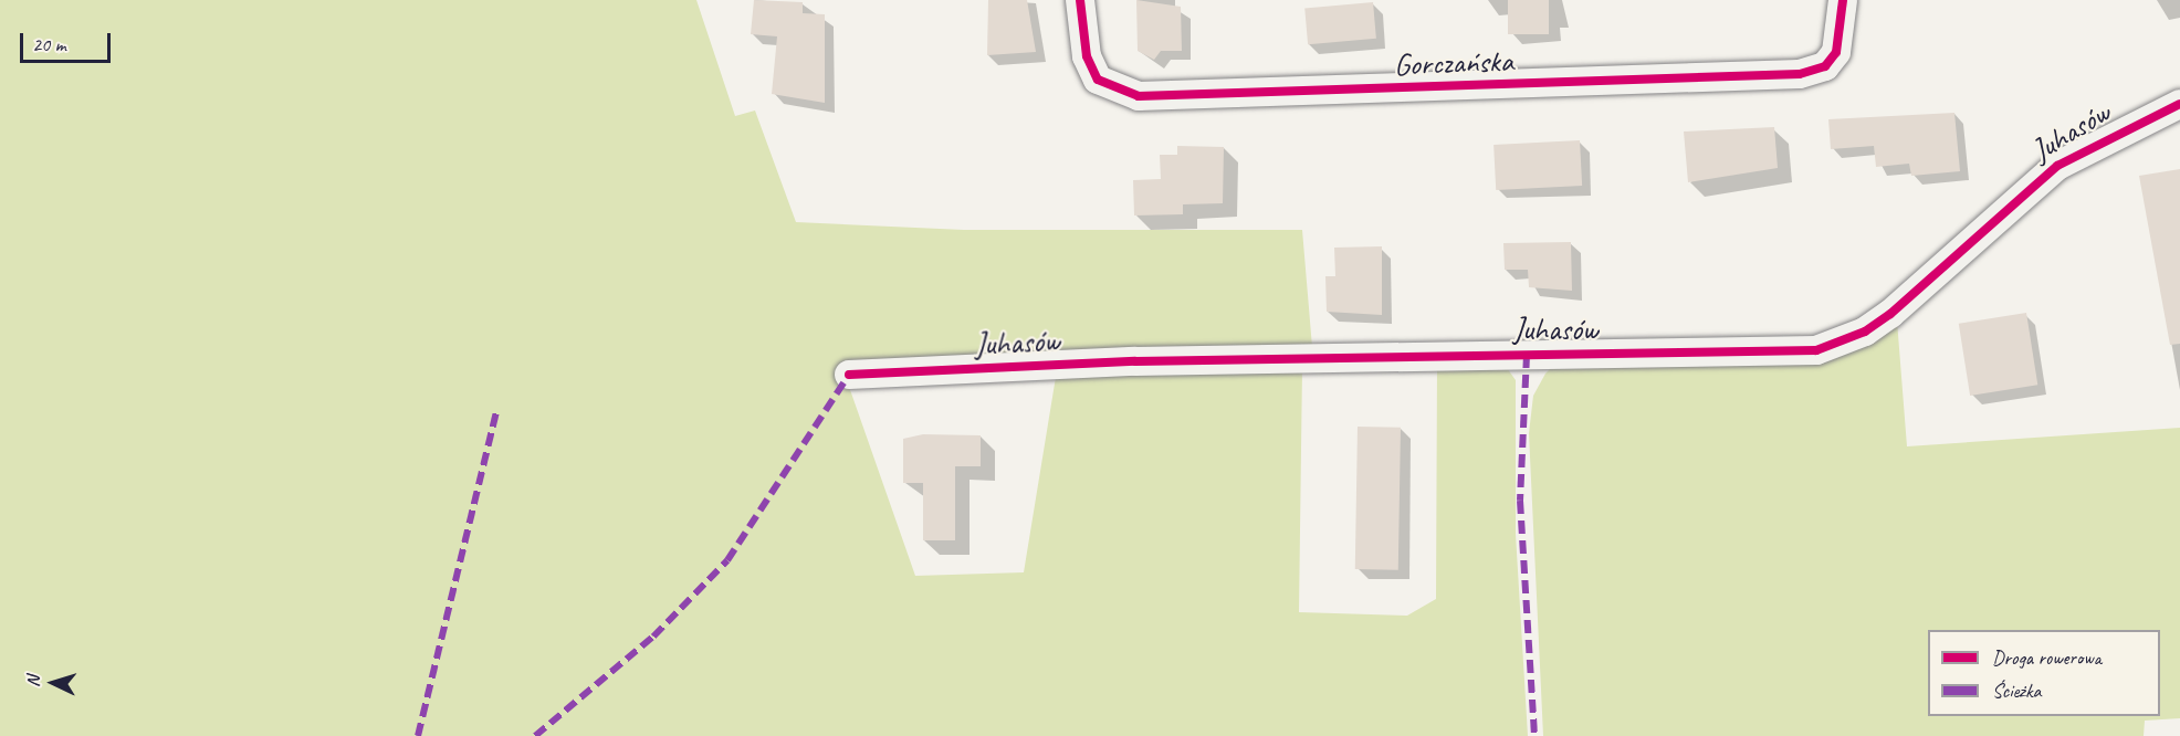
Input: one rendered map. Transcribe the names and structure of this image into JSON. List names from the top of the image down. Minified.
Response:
{"streets":{"street":["Gorczańska","Juhasów"]},"legend":["Droga rowerowa","Ścieżka"],"scale_bar":"20 m","north":"left"}
